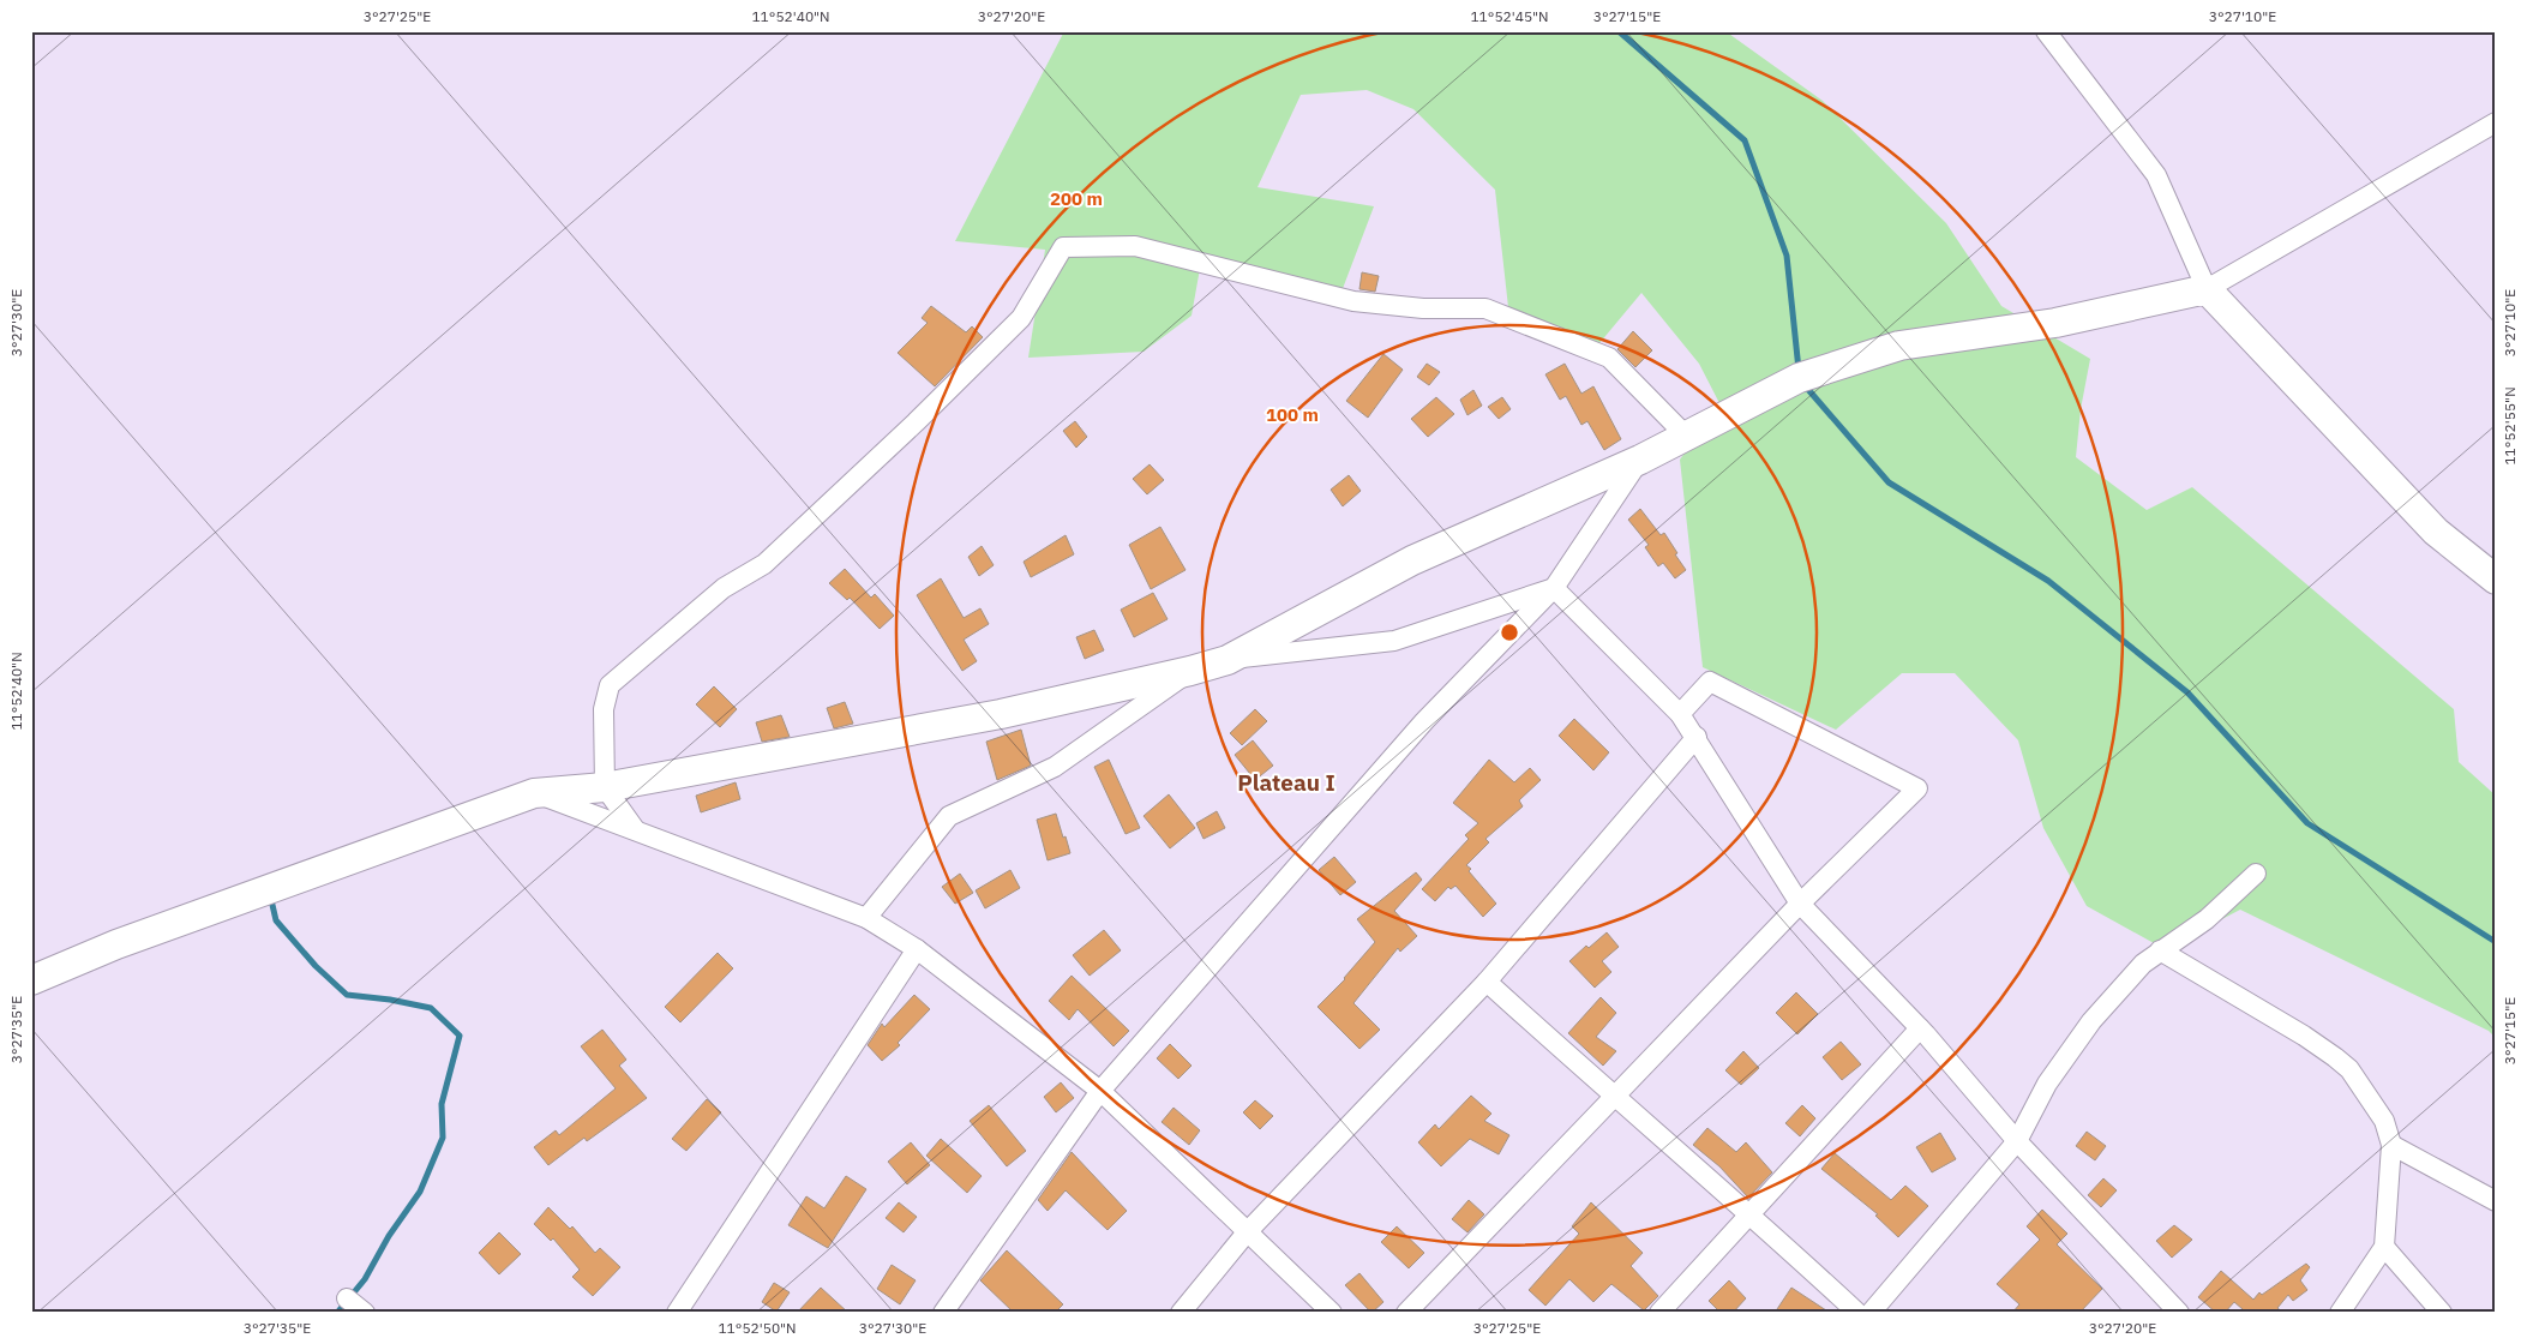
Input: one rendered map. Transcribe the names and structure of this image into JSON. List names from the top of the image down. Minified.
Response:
{"districts":["Plateau I"],"coordinates":["3°27'25\"E","11°52'40\"N","3°27'20\"E","11°52'45\"N","3°27'15\"E","3°27'10\"E","3°27'30\"E","11°52'55\"N","3°27'35\"E","11°52'50\"N"],"rings":["200 m","100 m"]}
